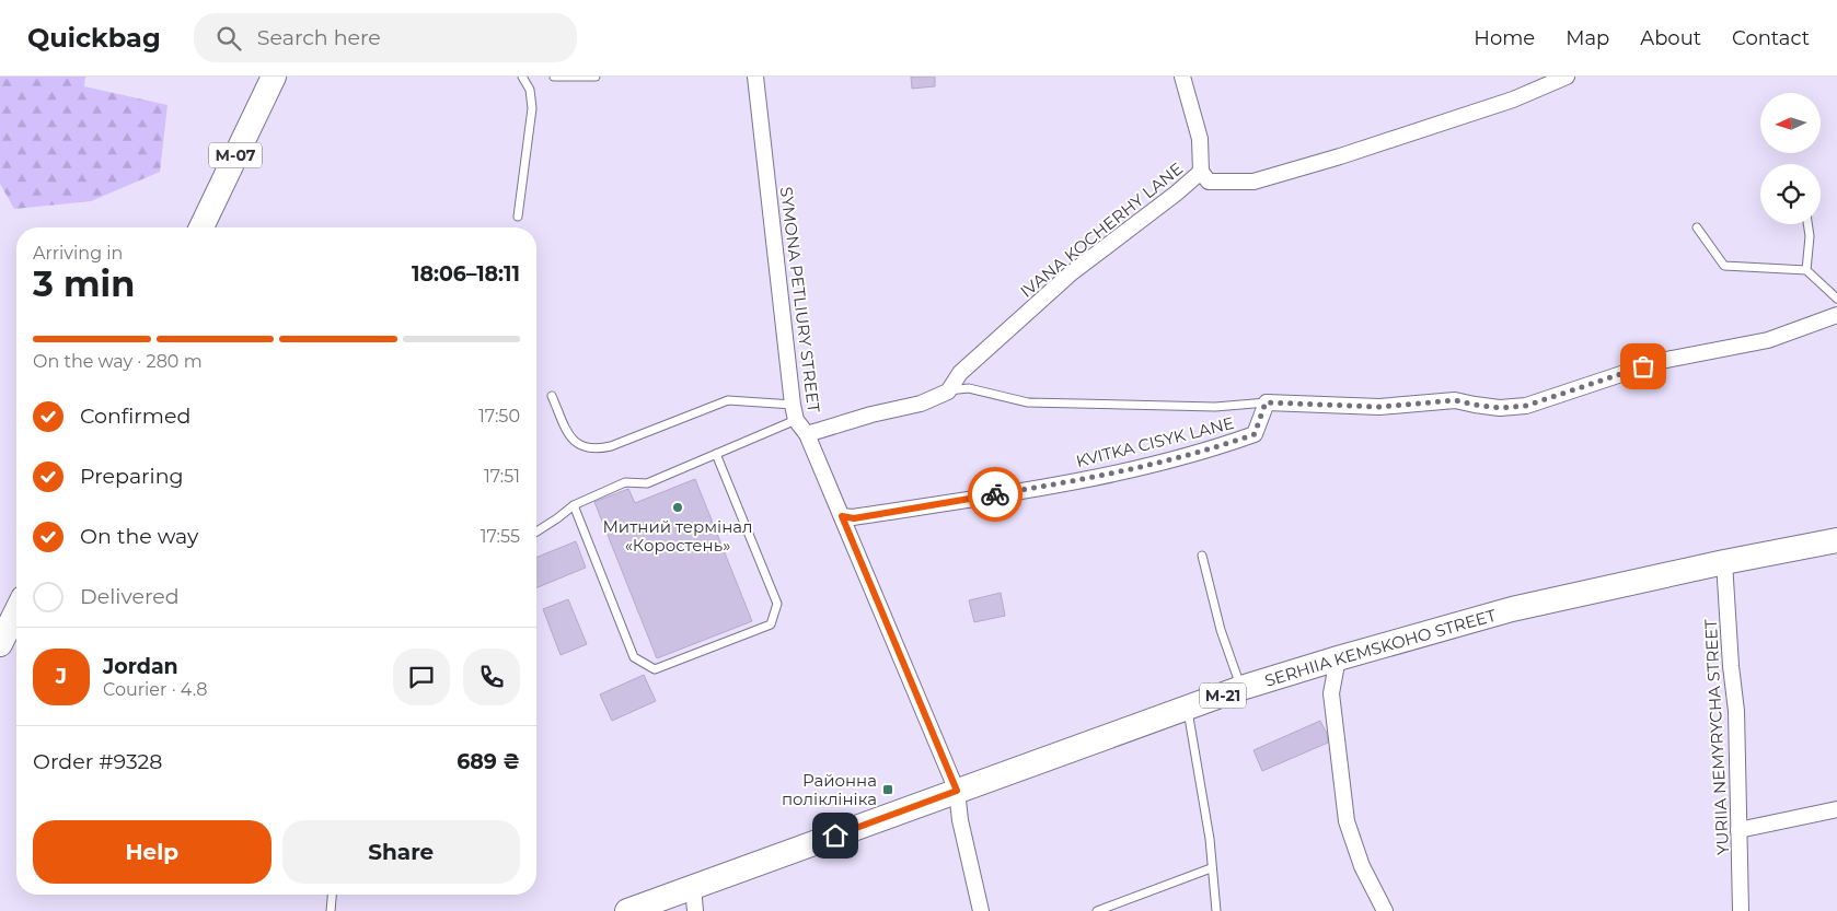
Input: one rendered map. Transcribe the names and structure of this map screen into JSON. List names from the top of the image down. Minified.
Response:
{"streets":{"highway":["М-07","SERHIIA KEMSKOHO STREET","М-21"],"street":["IVANA KOCHERHY LANE","SYMONA PETLIURY STREET","KVITKA CISYK LANE","YURIIA NEMYRYCHA STREET"]},"crossings":[["SYMONA PETLIURY STREET","KVITKA CISYK LANE"],["SYMONA PETLIURY STREET","SERHIIA KEMSKOHO STREET"],["SERHIIA KEMSKOHO STREET","YURIIA NEMYRYCHA STREET"]],"places":{"other":["Митний термінал «Коростень»"],"transit":["Районна поліклініка"]},"north":"left","page":{"header":"Quickbag","search":"Search here","nav":["Home","Map","About","Contact"],"heading":["3 min","Arriving in","18:06–18:11"],"panel":["Jordan","Courier · 4.8","Order #9328","689 ₴"],"bar":"On the way · 280 m","list":[["Confirmed","17:50"],["Preparing","17:51"],["On the way","17:55"],"Delivered"],"round":"J","buttons":["Help","Share"]}}
